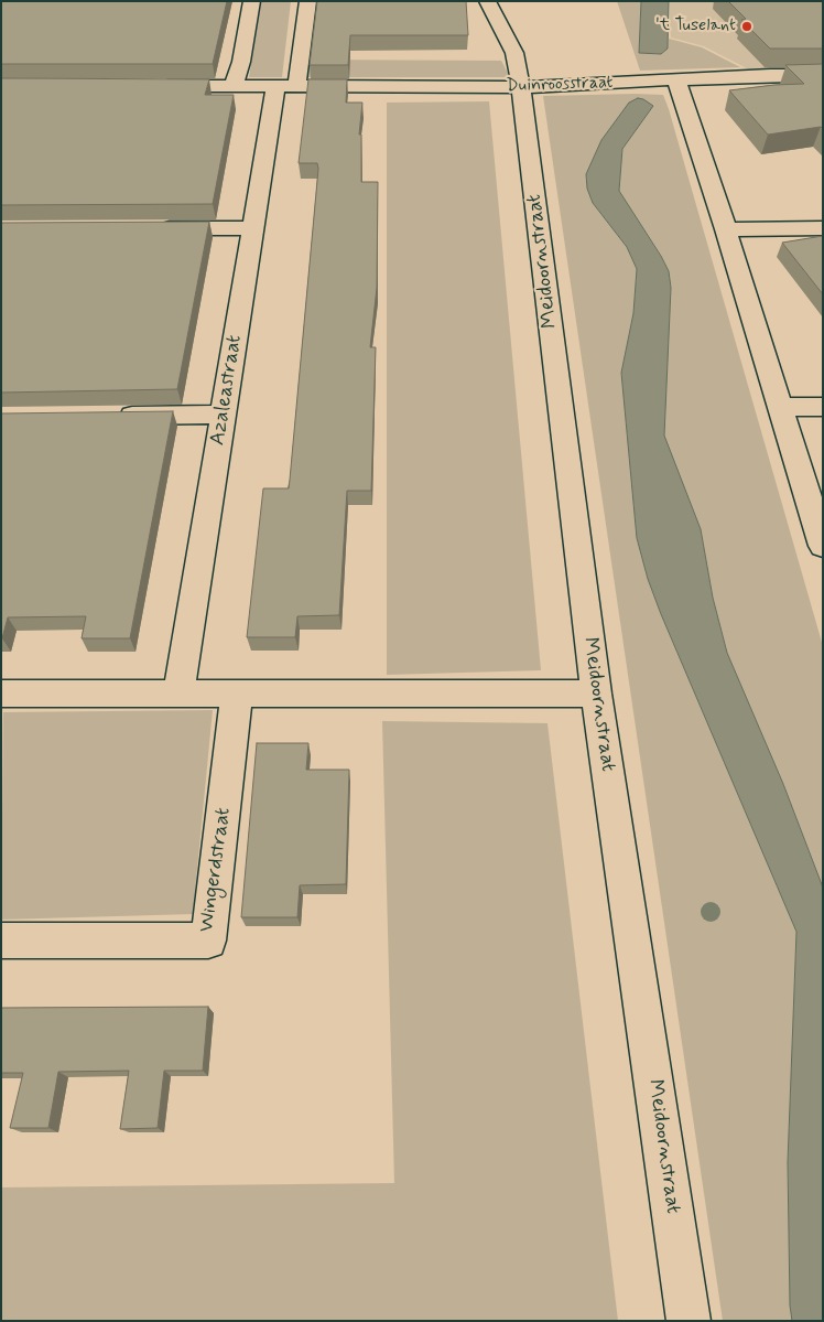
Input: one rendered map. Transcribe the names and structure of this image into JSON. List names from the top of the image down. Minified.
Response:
{"streets":{"street":["Duinroosstraat","Meidoornstraat","Azaleastraat","Wingerdstraat"]},"crossings":[["Duinroosstraat","Meidoornstraat"],["Duinroosstraat","Azaleastraat"]],"places":["'t Tuselant"]}
